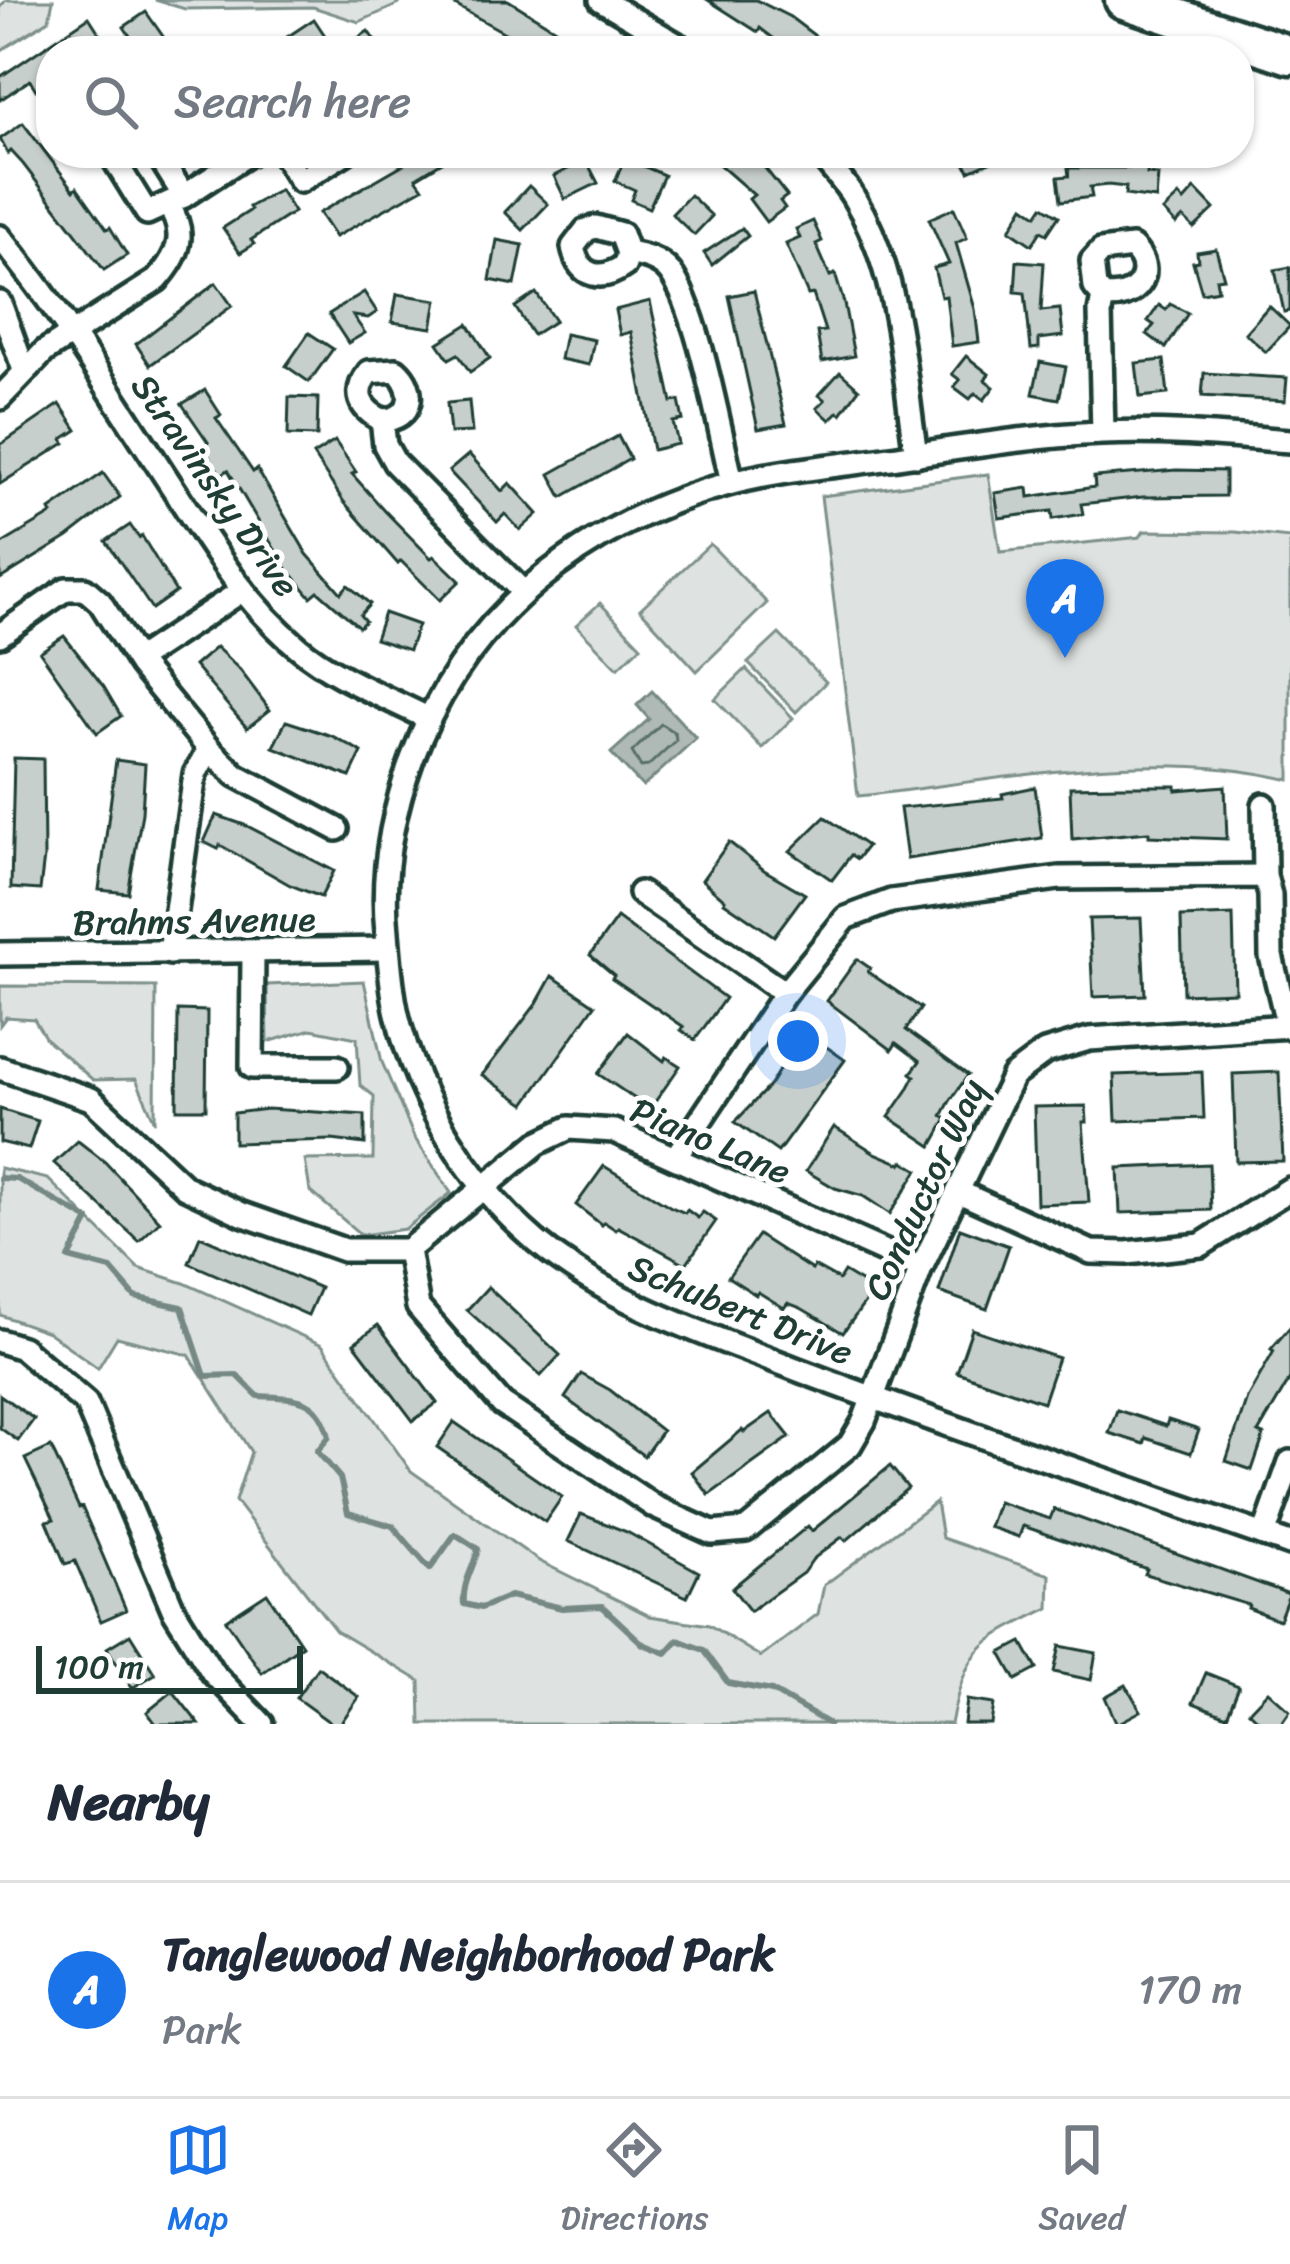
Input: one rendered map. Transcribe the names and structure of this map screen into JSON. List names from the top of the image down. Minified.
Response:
{"streets":{"street":["Stravinsky Drive","Brahms Avenue","Piano Lane","Conductor Way","Schubert Drive"]},"crossings":[["Stravinsky Drive","Schubert Drive"],["Brahms Avenue","Schubert Drive"],["Piano Lane","Conductor Way"],["Piano Lane","Schubert Drive"],["Conductor Way","Schubert Drive"]],"scale_bar":"100 m","page":{"search":"Search here","pins":"A","scale":"100 m","heading":"Nearby","list":[{"mark":"A","name":"Tanglewood Neighborhood Park","note":"Park","value":"170 m"}],"nav":["Map","Directions","Saved"]}}
